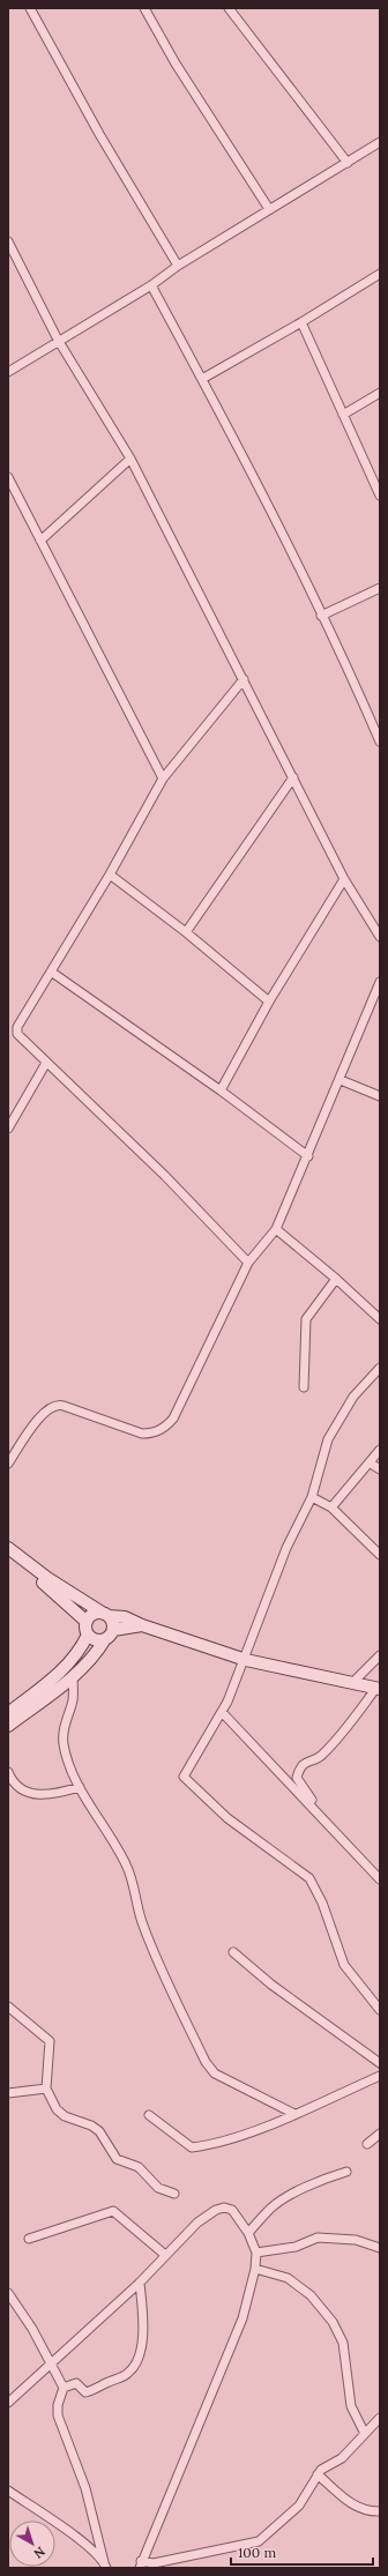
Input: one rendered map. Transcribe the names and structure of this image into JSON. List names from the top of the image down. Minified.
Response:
{"scale_bar":"100 m","north":"bottom right"}
